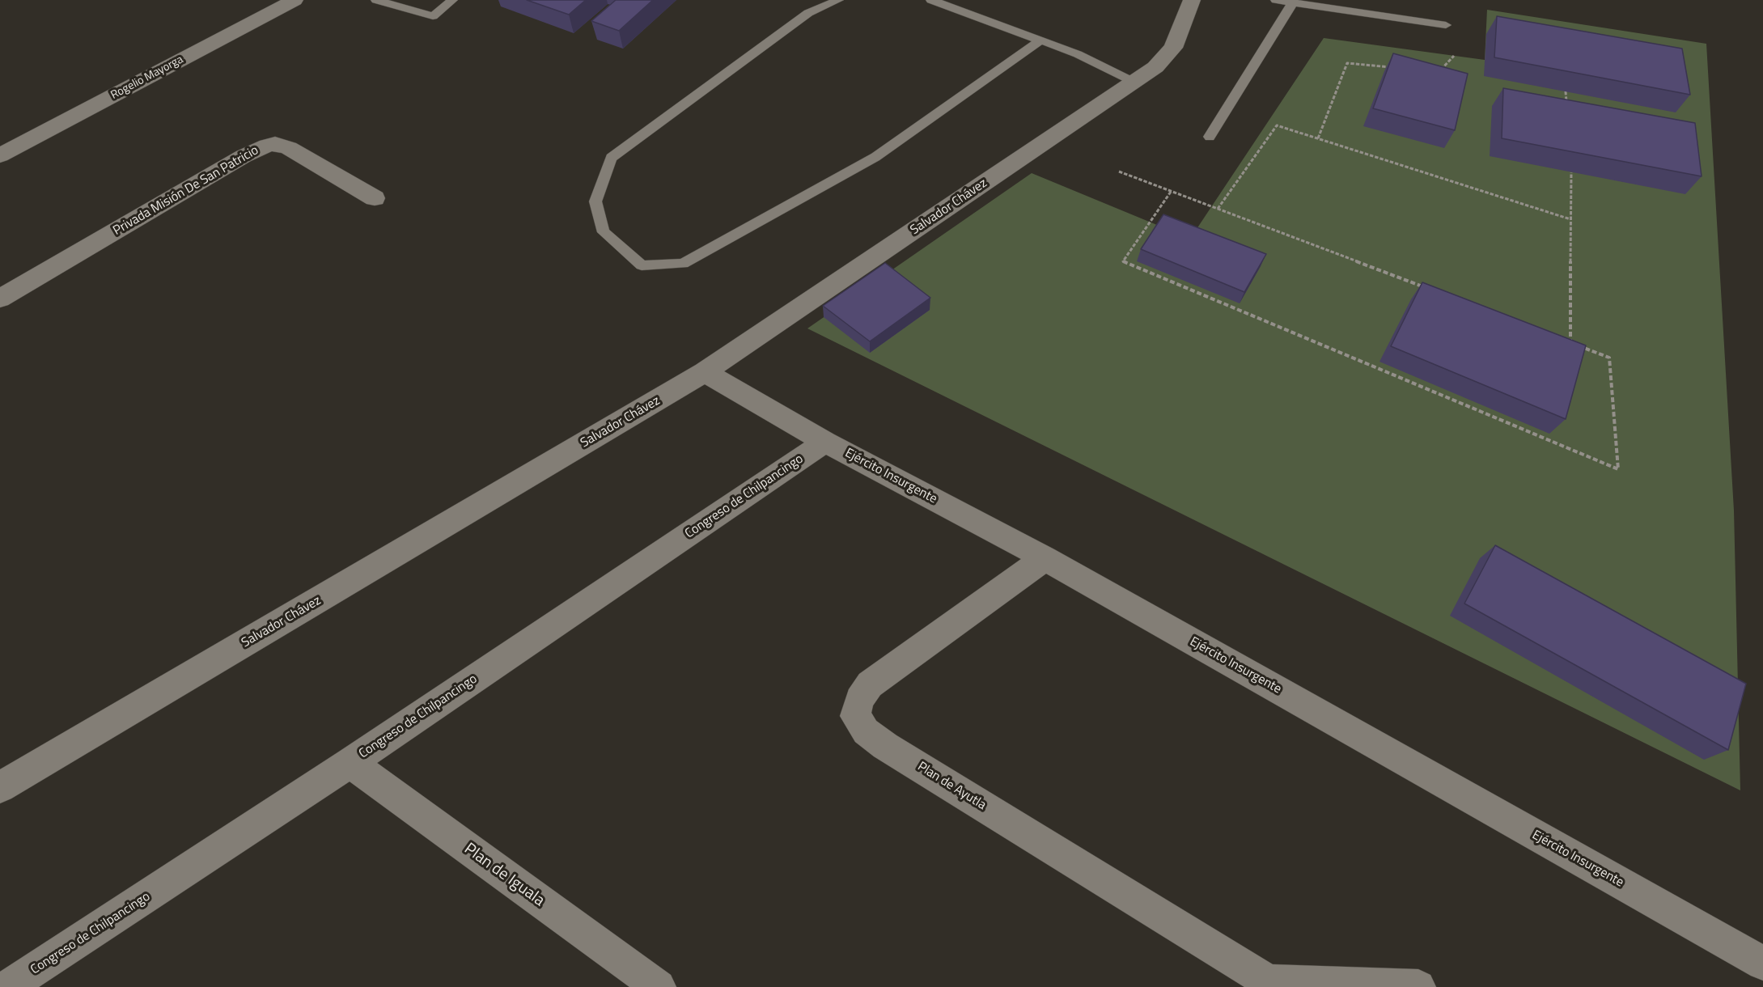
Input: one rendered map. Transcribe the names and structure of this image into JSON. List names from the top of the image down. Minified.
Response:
{"streets":{"street":["Rogelio Mayorga","Privada Misión De San Patricio","Salvador Chávez","Ejército Insurgente","Congreso de Chilpancingo","Plan de Ayutla","Plan de Iguala"]},"crossings":[["Salvador Chávez","Ejército Insurgente"],["Ejército Insurgente","Congreso de Chilpancingo"],["Ejército Insurgente","Plan de Ayutla"],["Congreso de Chilpancingo","Plan de Iguala"]]}
